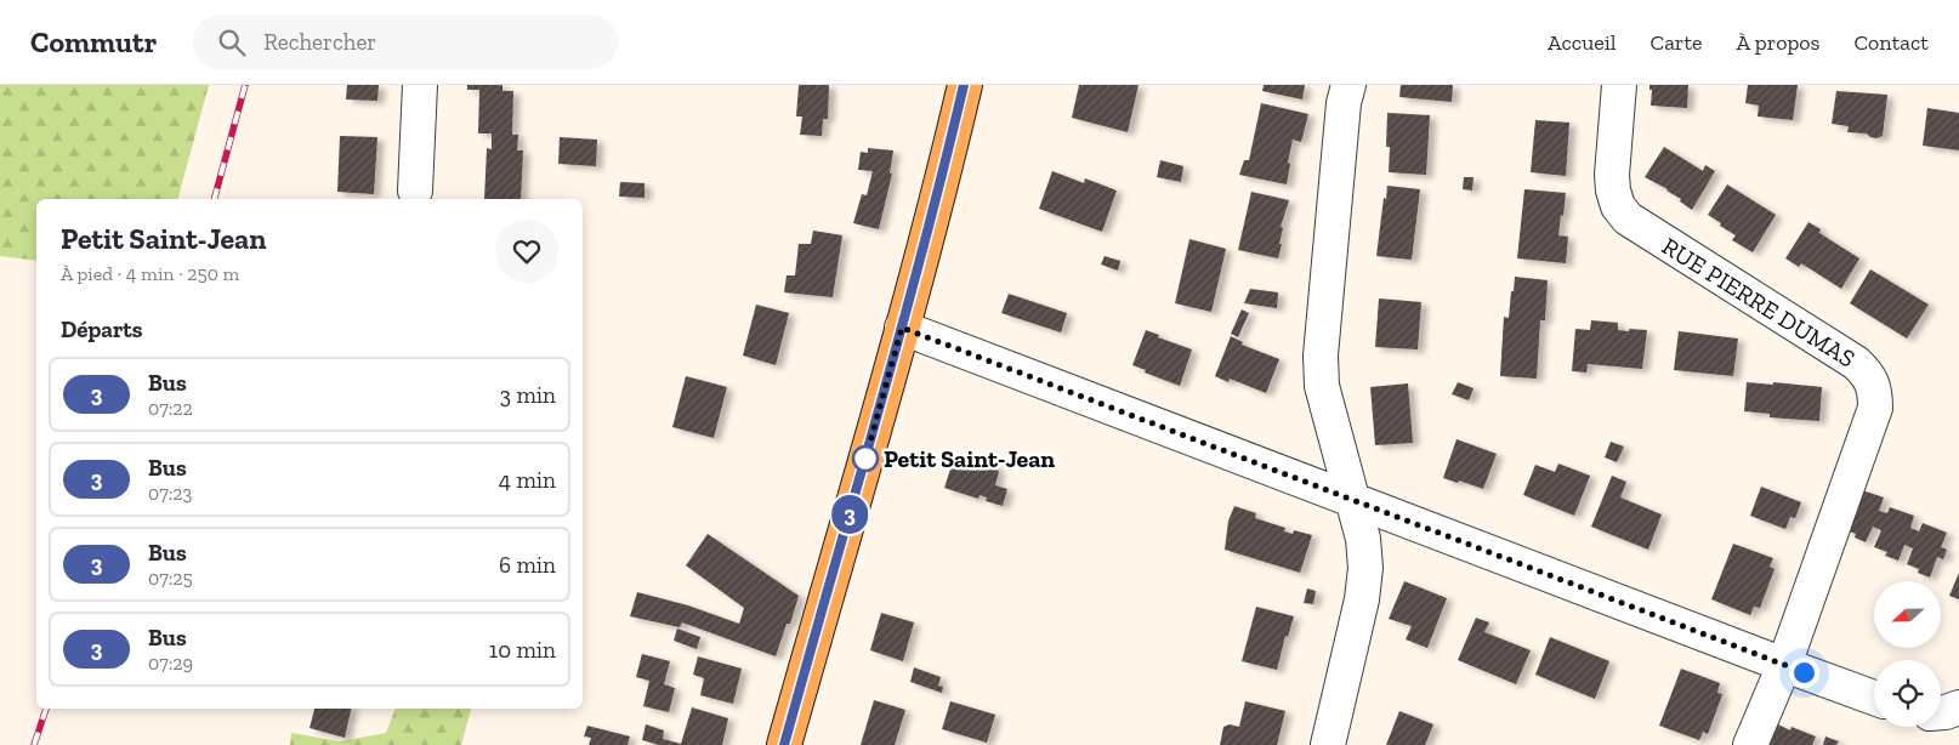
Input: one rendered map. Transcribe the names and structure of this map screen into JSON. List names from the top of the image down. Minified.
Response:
{"streets":{"street":["RUE PIERRE DUMAS"]},"places":["Petit Saint-Jean"],"lines":["bus line 3"],"north":"left","page":{"header":"Commutr","search":"Rechercher","nav":["Accueil","Carte","À propos","Contact"],"on_map":"3","heading":[["Petit Saint-Jean","À pied · 4 min · 250 m"],"Départs"],"list":[{"mark":"3","name":"Bus","note":"07:22","value":"3 min"},{"mark":"3","name":"Bus","note":"07:23","value":"4 min"},{"mark":"3","name":"Bus","note":"07:25","value":"6 min"},{"mark":"3","name":"Bus","note":"07:29","value":"10 min"}]}}
